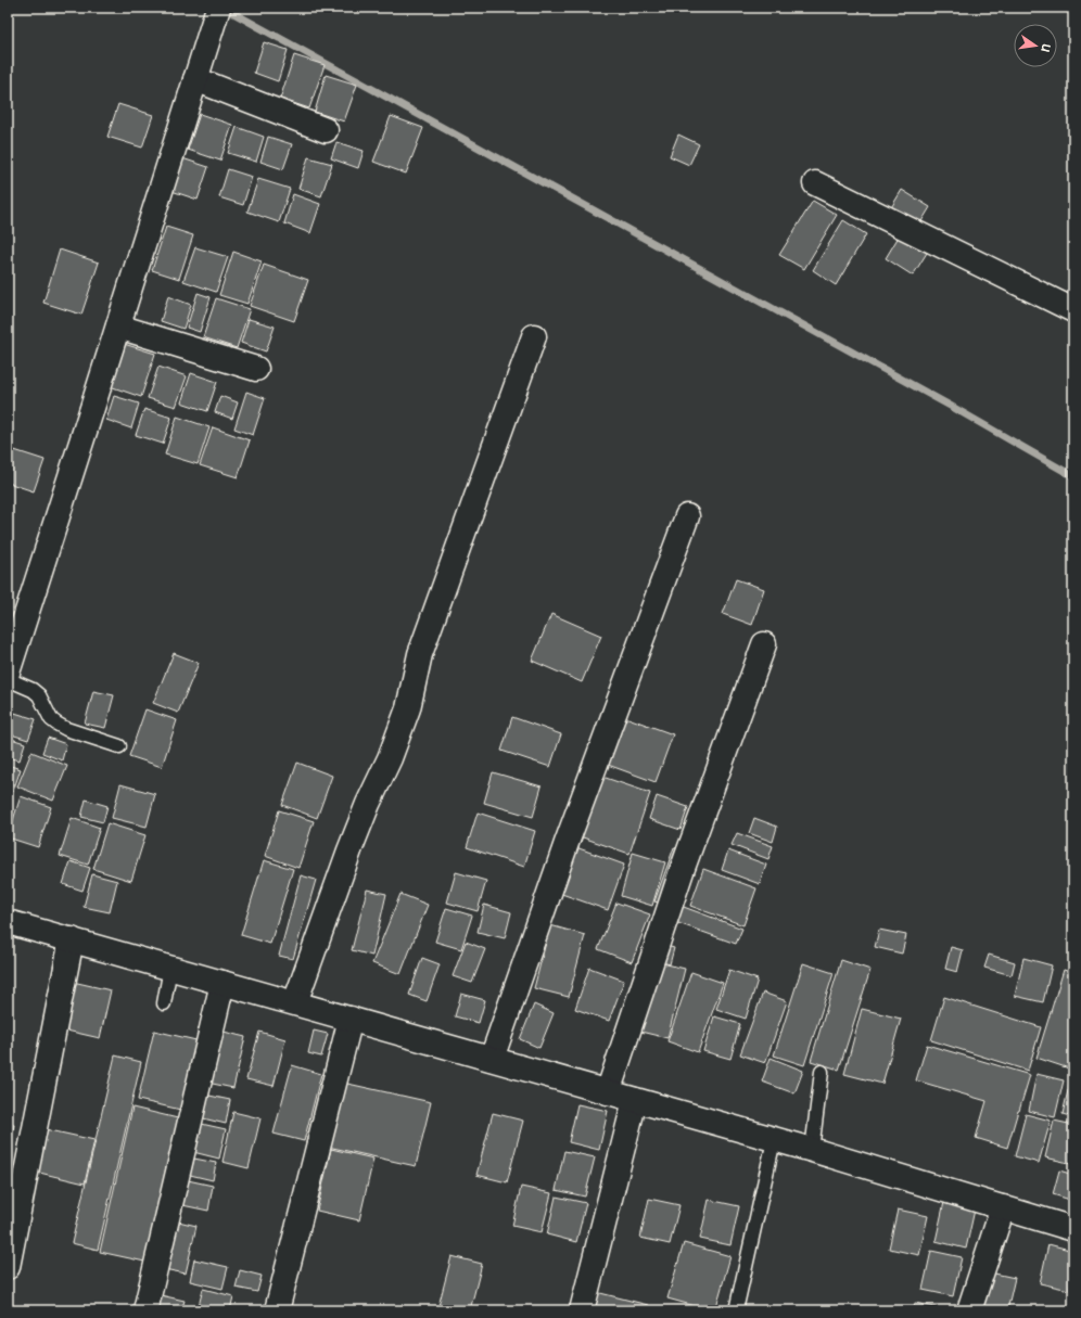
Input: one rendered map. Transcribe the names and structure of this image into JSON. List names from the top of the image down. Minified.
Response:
{"north":"right"}
